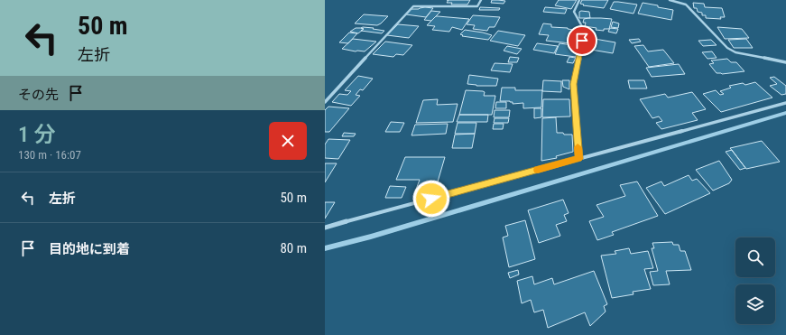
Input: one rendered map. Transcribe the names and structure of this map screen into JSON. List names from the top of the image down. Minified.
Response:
{"page":{"turn":["50 m","左折"],"then":"その先","heading":["1 分","130 m · 16:07"],"list":[{"name":"左折","value":"50 m"},{"name":"目的地に到着","value":"80 m"}]}}
